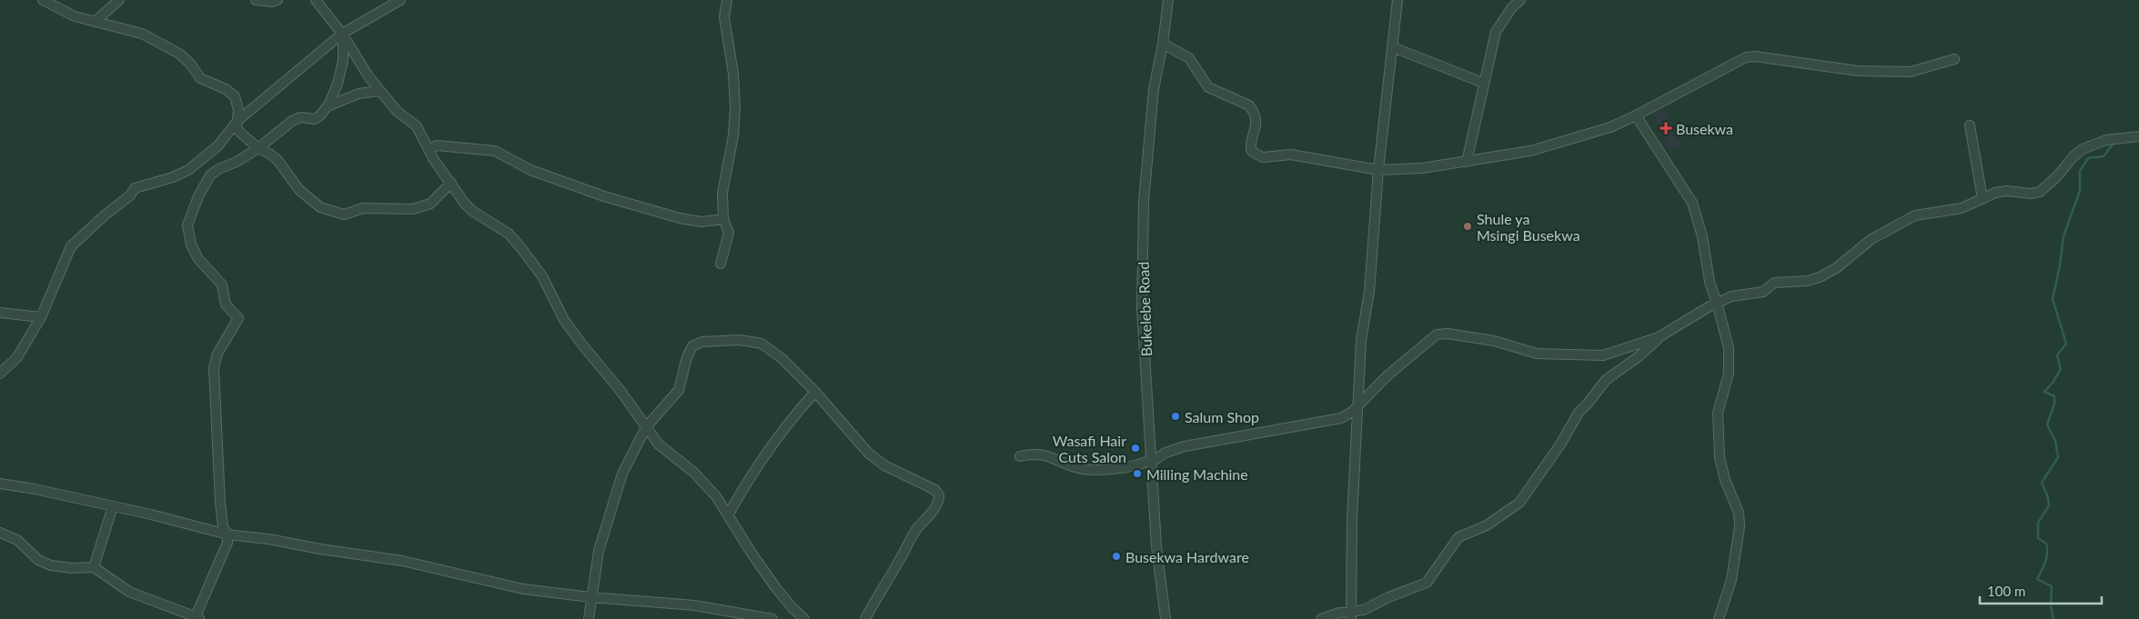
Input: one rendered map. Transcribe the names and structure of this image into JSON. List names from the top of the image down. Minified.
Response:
{"streets":{"street":["Bukelebe Road"]},"places":{"health":["Busekwa"],"other":["Shule ya Msingi Busekwa","Salum Shop","Wasafi Hair Cuts Salon","Milling Machine","Busekwa Hardware"]},"scale_bar":"100 m"}
